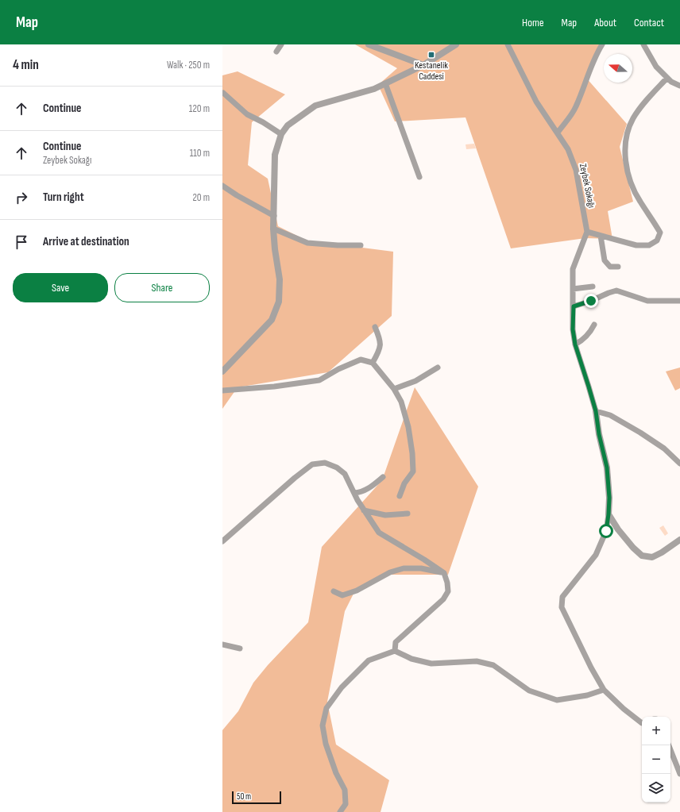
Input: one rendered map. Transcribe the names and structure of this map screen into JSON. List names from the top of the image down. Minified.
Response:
{"streets":{"street":["Zeybek Sokağı"]},"places":{"transit":["Kestanelik Caddesi"]},"scale_bar":"50 m","north":"left","page":{"header":"Map","nav":["Home","Map","About","Contact"],"heading":["4 min","Walk · 250 m"],"list":[["Continue","120 m"],["Continue","Zeybek Sokağı","110 m"],["Turn right","20 m"],"Arrive at destination"],"buttons":["Save","Share"],"map_buttons":["+","−"],"scale":"50 m"}}
